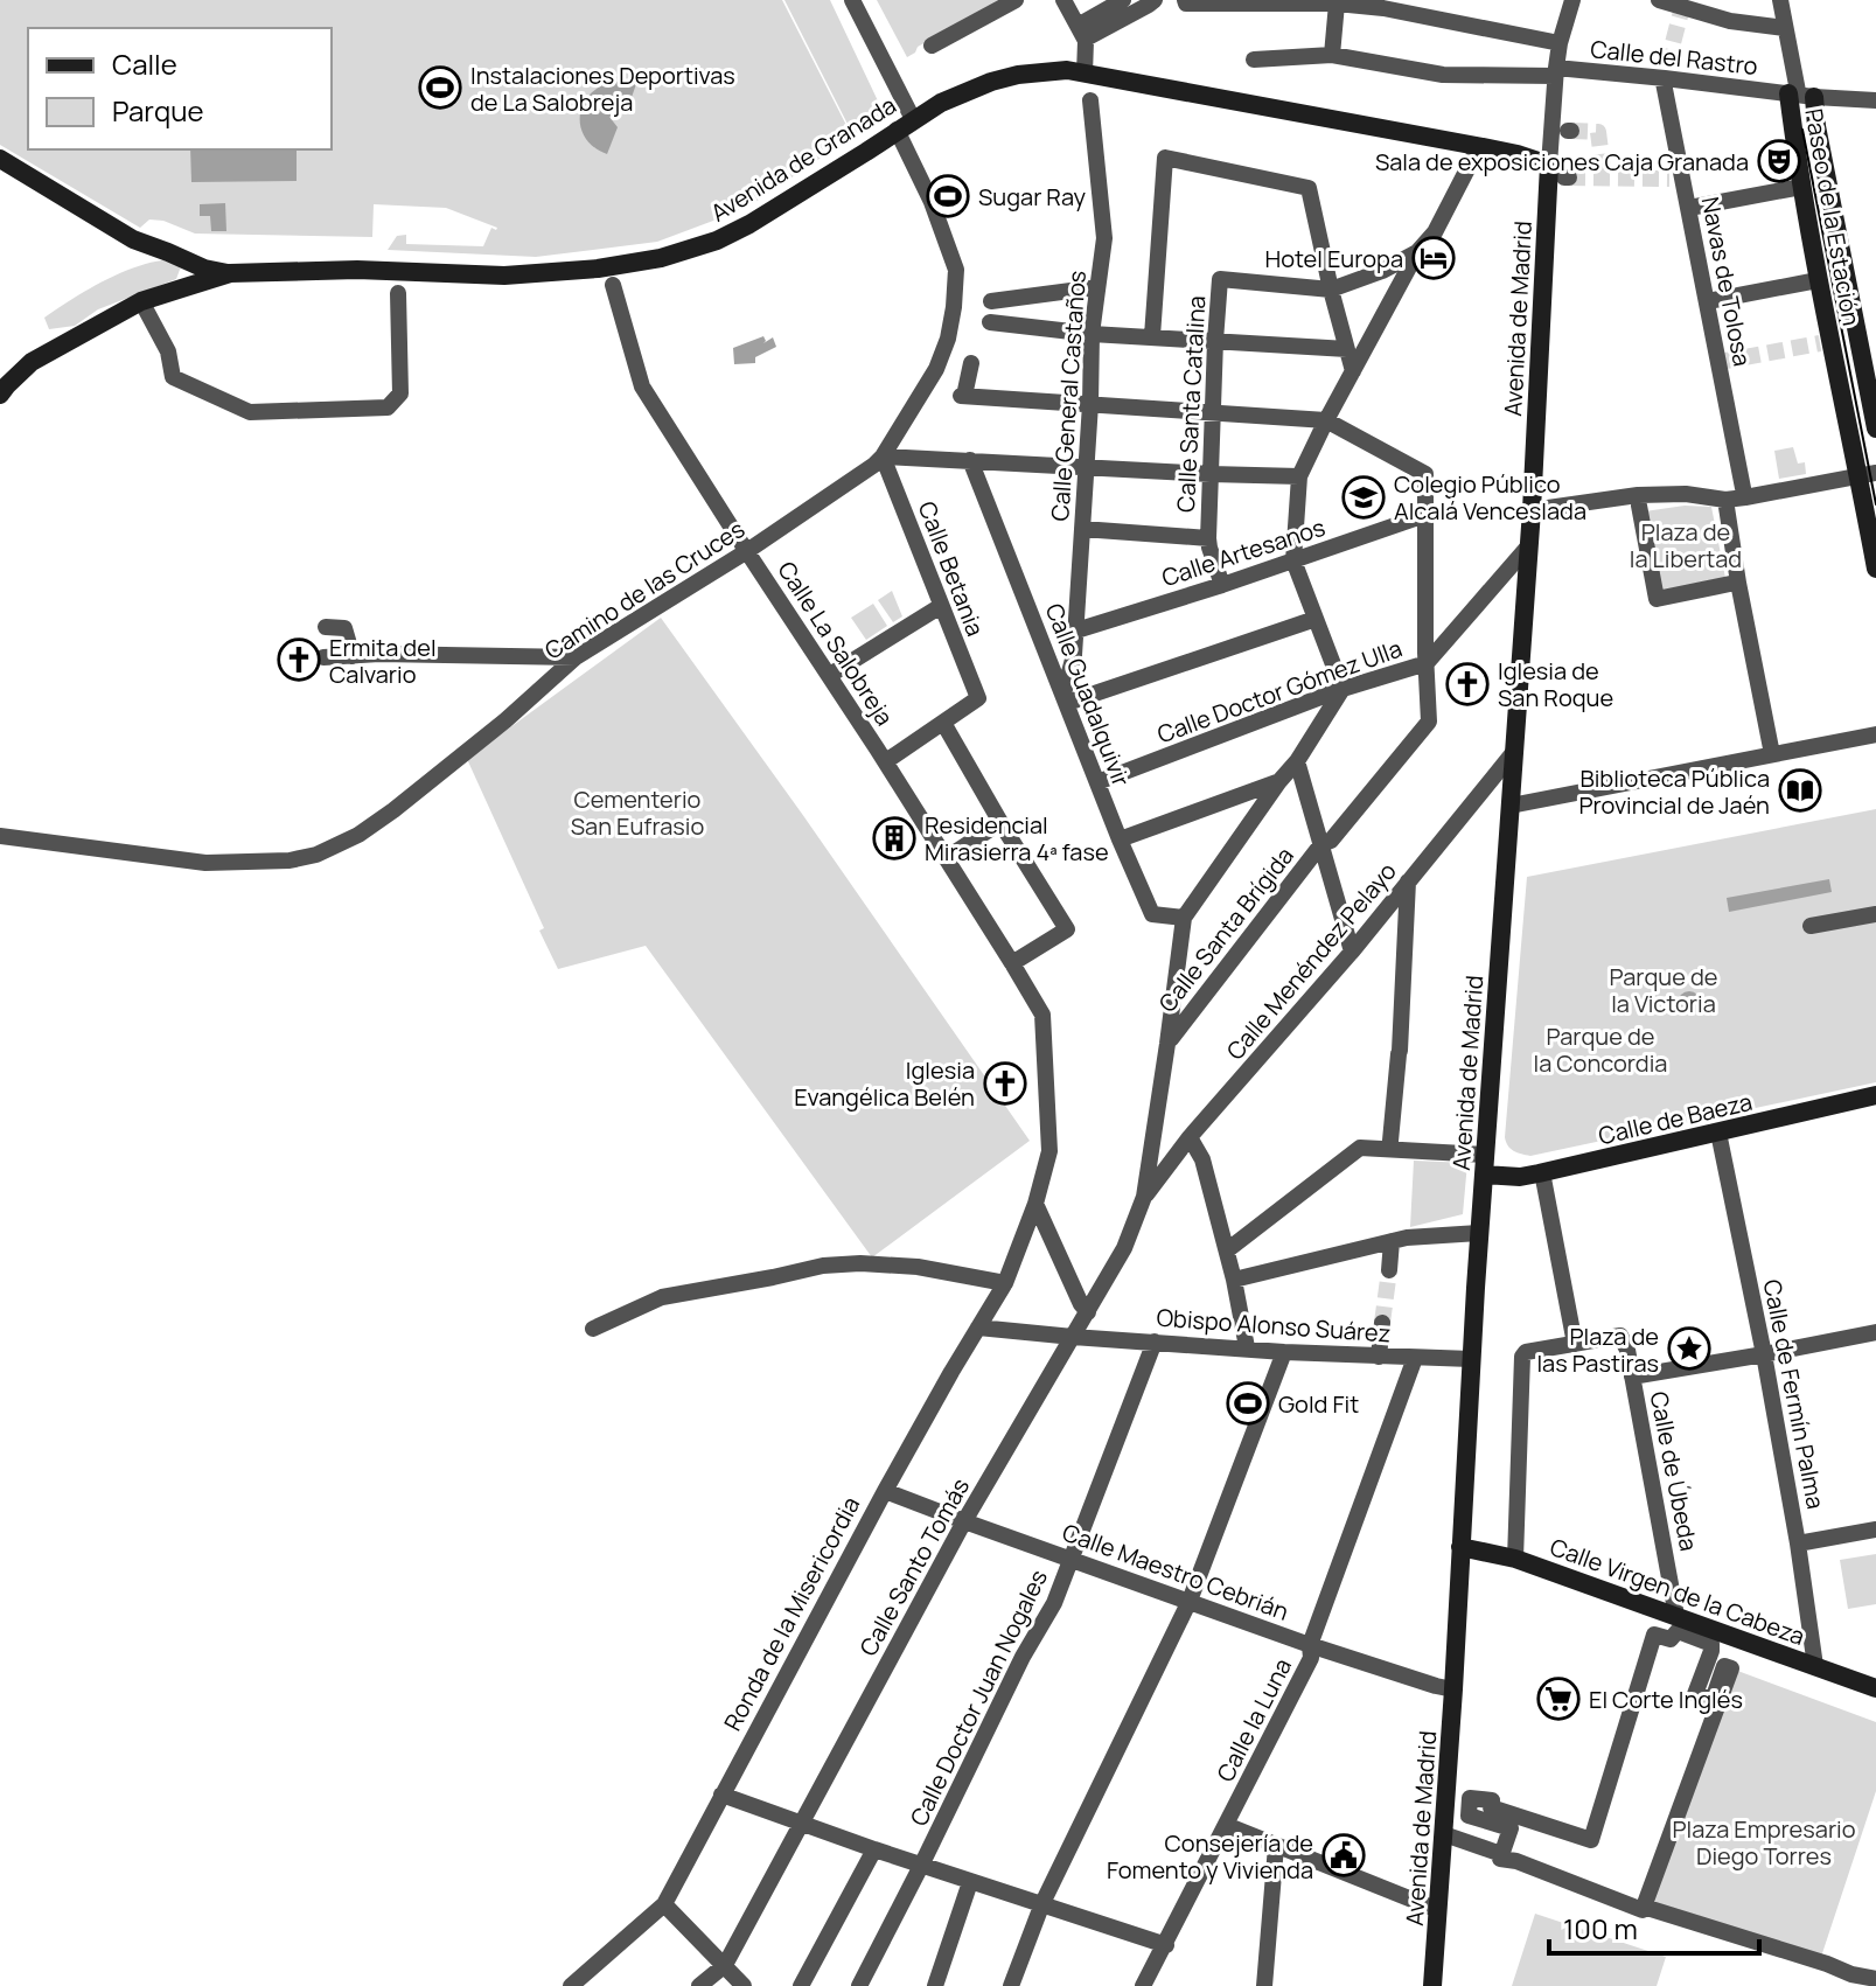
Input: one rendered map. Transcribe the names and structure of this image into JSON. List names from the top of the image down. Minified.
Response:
{"streets":{"street":["Calle del Rastro","Avenida de Granada","Paseo de la Estación","Navas de Tolosa","Avenida de Madrid","Calle General Castaños","Calle Santa Catalina","Calle Artesanos","Calle Betania","Camino de las Cruces","Calle La Salobreja","Calle Doctor Gómez Ulla","Calle Guadalquivir","Calle Santa Brígida","Calle Menéndez Pelayo","Calle de Baeza","Obispo Alonso Suárez","Calle de Fermín Palma","Calle de Úbeda","Calle Santo Tomás","Calle Maestro Cebrián","Calle Virgen de la Cabeza","Ronda de la Misericordia","Calle Doctor Juan Nogales","Calle la Luna"]},"crossings":[["Calle del Rastro","Paseo de la Estación"],["Avenida de Granada","Avenida de Madrid"],["Avenida de Granada","Camino de las Cruces"],["Avenida de Madrid","Calle Menéndez Pelayo"],["Avenida de Madrid","Calle de Baeza"],["Avenida de Madrid","Obispo Alonso Suárez"],["Avenida de Madrid","Calle Maestro Cebrián"],["Avenida de Madrid","Calle Virgen de la Cabeza"],["Calle General Castaños","Calle Artesanos"],["Calle General Castaños","Calle Guadalquivir"],["Calle Santa Catalina","Calle Artesanos"],["Calle Artesanos","Calle Santa Brígida"],["Calle Betania","Camino de las Cruces"],["Camino de las Cruces","Calle La Salobreja"],["Calle La Salobreja","Ronda de la Misericordia"],["Calle Doctor Gómez Ulla","Calle Guadalquivir"],["Calle Doctor Gómez Ulla","Calle Santa Brígida"],["Calle Menéndez Pelayo","Calle Santo Tomás"],["Calle de Baeza","Calle de Fermín Palma"],["Obispo Alonso Suárez","Calle Santo Tomás"],["Obispo Alonso Suárez","Ronda de la Misericordia"],["Obispo Alonso Suárez","Calle Doctor Juan Nogales"],["Obispo Alonso Suárez","Calle la Luna"],["Calle de Fermín Palma","Calle Virgen de la Cabeza"],["Calle de Úbeda","Calle Virgen de la Cabeza"],["Calle Santo Tomás","Calle Maestro Cebrián"],["Calle Maestro Cebrián","Ronda de la Misericordia"],["Calle Maestro Cebrián","Calle Doctor Juan Nogales"],["Calle Maestro Cebrián","Calle la Luna"]],"parks":["Plaza de la Libertad","Cementerio San Eufrasio","Parque de la Victoria","Parque de la Concordia","Plaza Empresario Diego Torres"],"places":{"sports":["Instalaciones Deportivas de La Salobreja","Sugar Ray","Gold Fit"],"theatre":["Sala de exposiciones Caja Granada"],"hotel":["Hotel Europa"],"school or university":["Colegio Público Alcalá Venceslada"],"church":["Ermita del Calvario","Iglesia de San Roque","Iglesia Evangélica Belén"],"library":["Biblioteca Pública Provincial de Jaén"],"building":["Residencial Mirasierra 4ª fase"],"place":["Plaza de las Pastiras"],"supermarket":["El Corte Inglés"],"public building":["Consejería de Fomento y Vivienda"]},"legend":["Calle","Parque"],"scale_bar":"100 m"}
